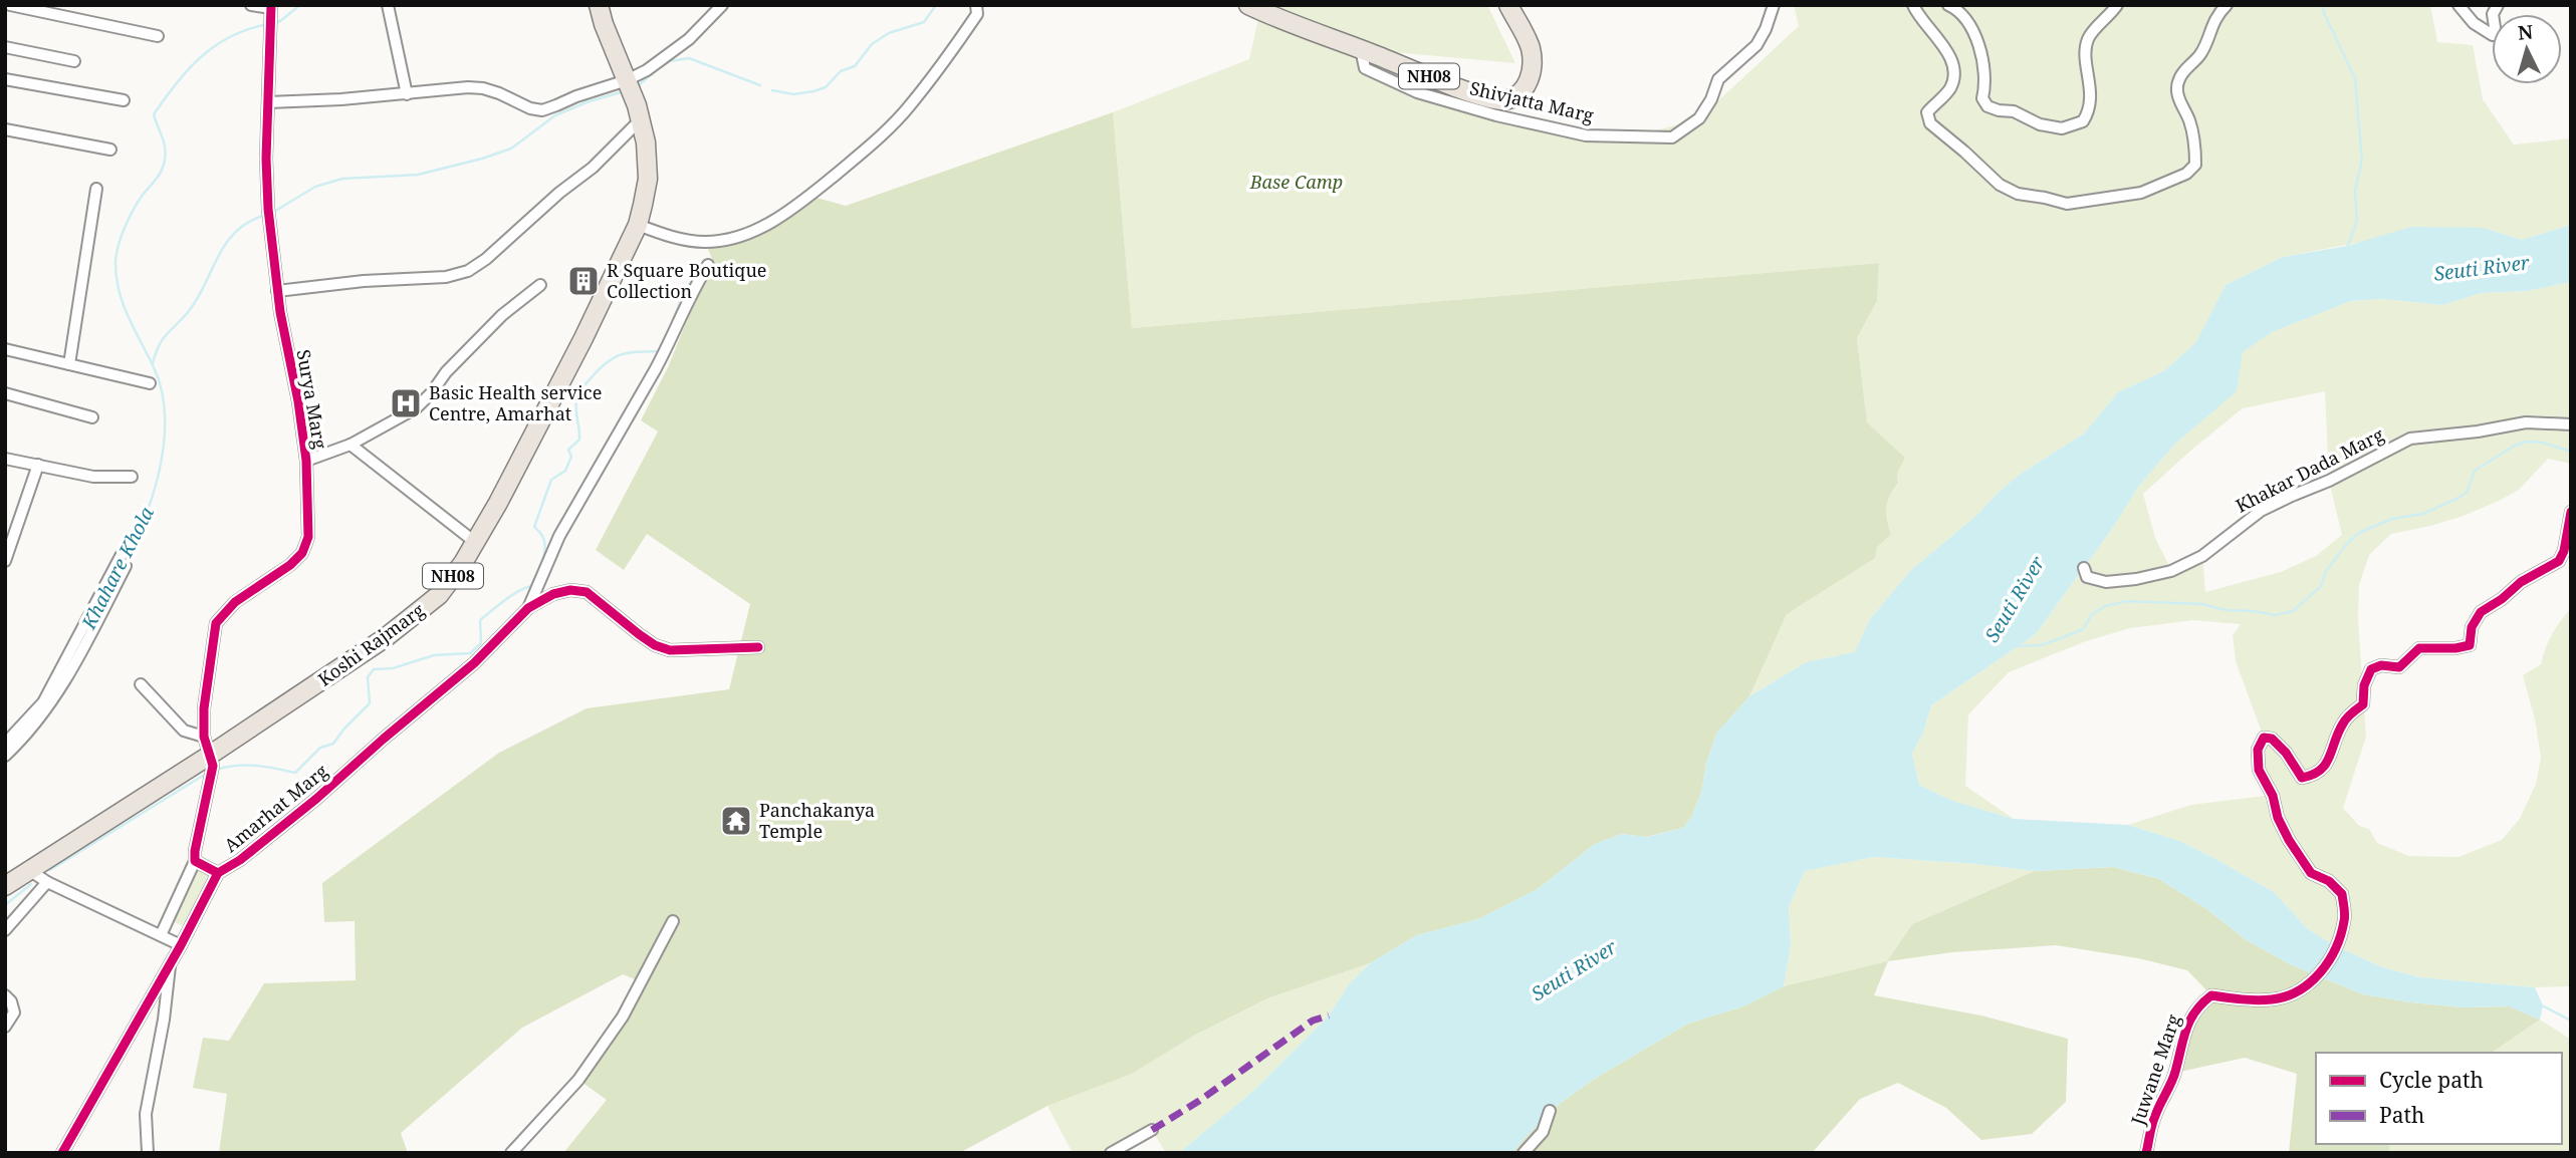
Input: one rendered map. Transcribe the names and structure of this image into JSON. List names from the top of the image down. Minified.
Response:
{"streets":{"main road":["NH08","Koshi Rajmarg"],"street":["Shivjatta Marg","Surya Marg","Khakar Dada Marg","Amarhat Marg","Juwane Marg"]},"crossings":[["NH08","Shivjatta Marg"],["Surya Marg","Koshi Rajmarg"]],"water":["Seuti River","Khahare Khola"],"parks":["Base Camp"],"places":{"building":["R Square Boutique Collection"],"hospital":["Basic Health service Centre, Amarhat"],"temple":["Panchakanya Temple"]},"legend":["Cycle path","Path"],"north":"top"}
